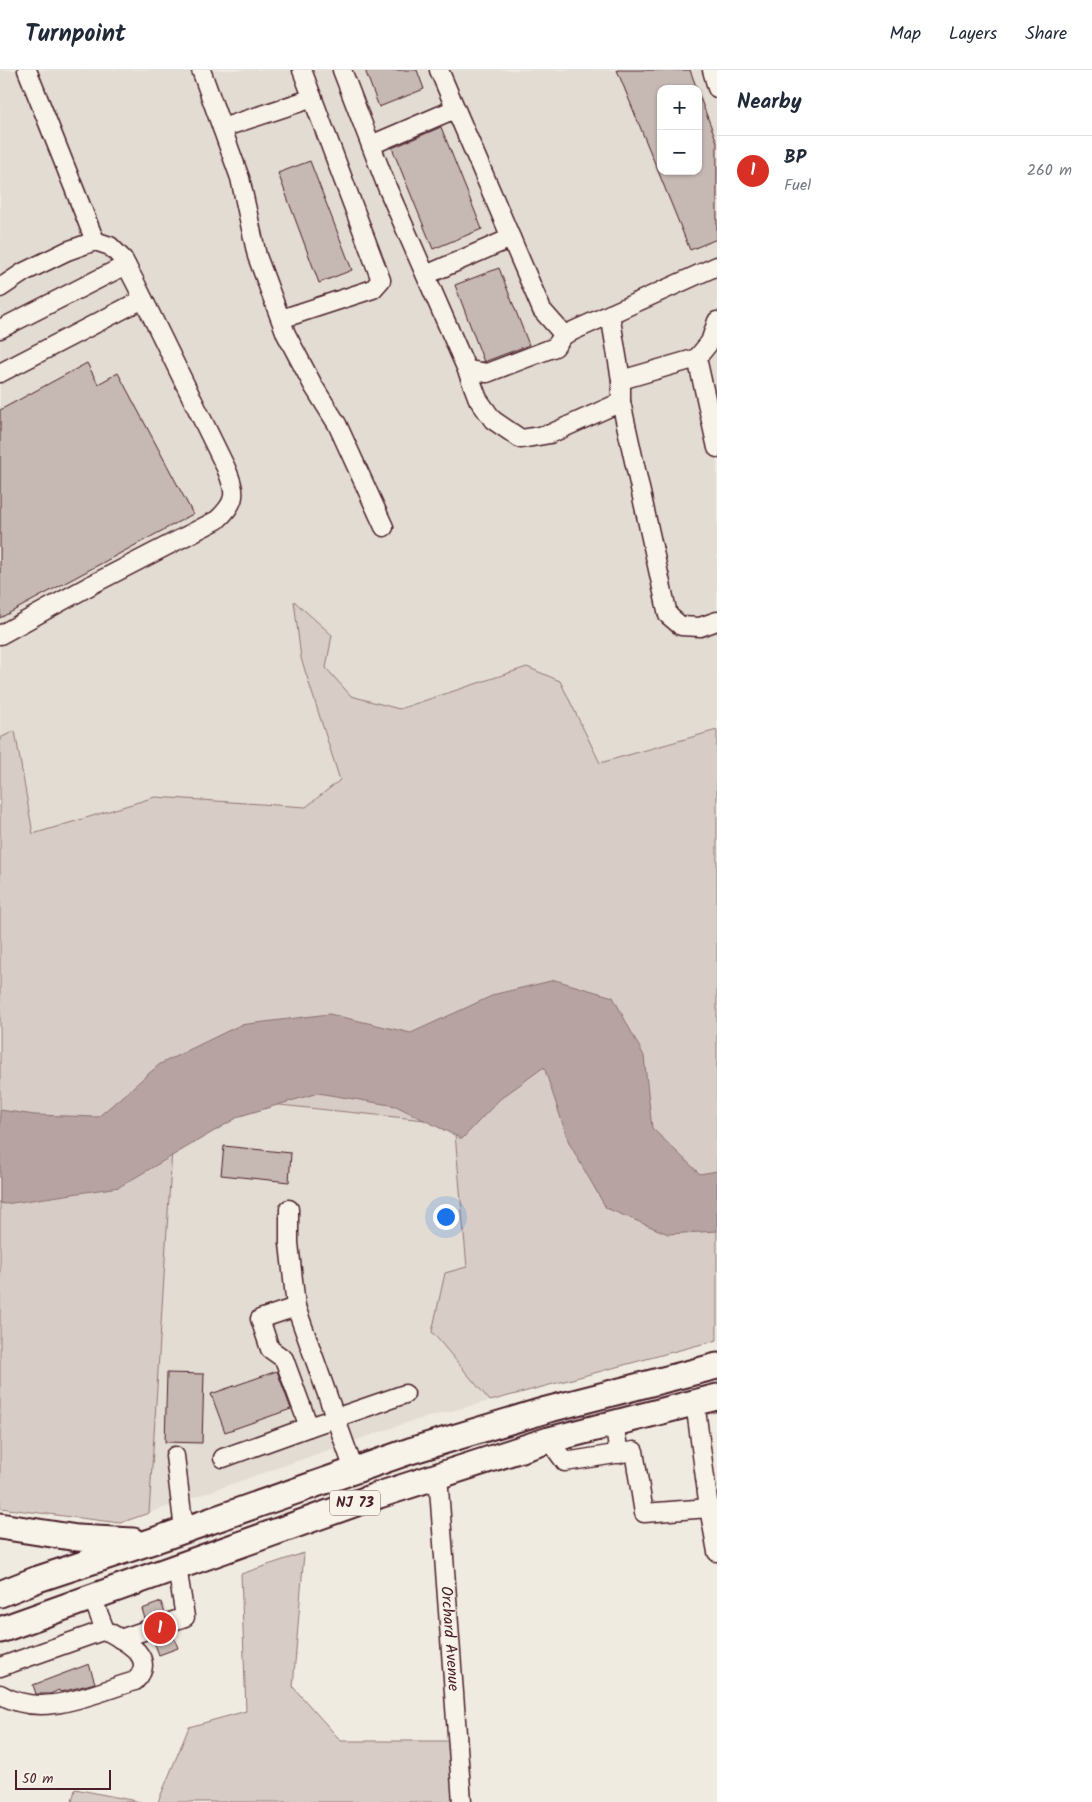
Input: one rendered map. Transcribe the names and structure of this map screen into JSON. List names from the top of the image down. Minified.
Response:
{"streets":{"highway":["NJ 73"],"street":["Orchard Avenue"]},"crossings":[["NJ 73","Orchard Avenue"]],"scale_bar":"50 m","page":{"header":"Turnpoint","nav":["Map","Layers","Share"],"heading":"Nearby","map_buttons":["+","−"],"list":[{"mark":"1","name":"BP","note":"Fuel","value":"260 m"}],"pins":"1","scale":"50 m"}}
